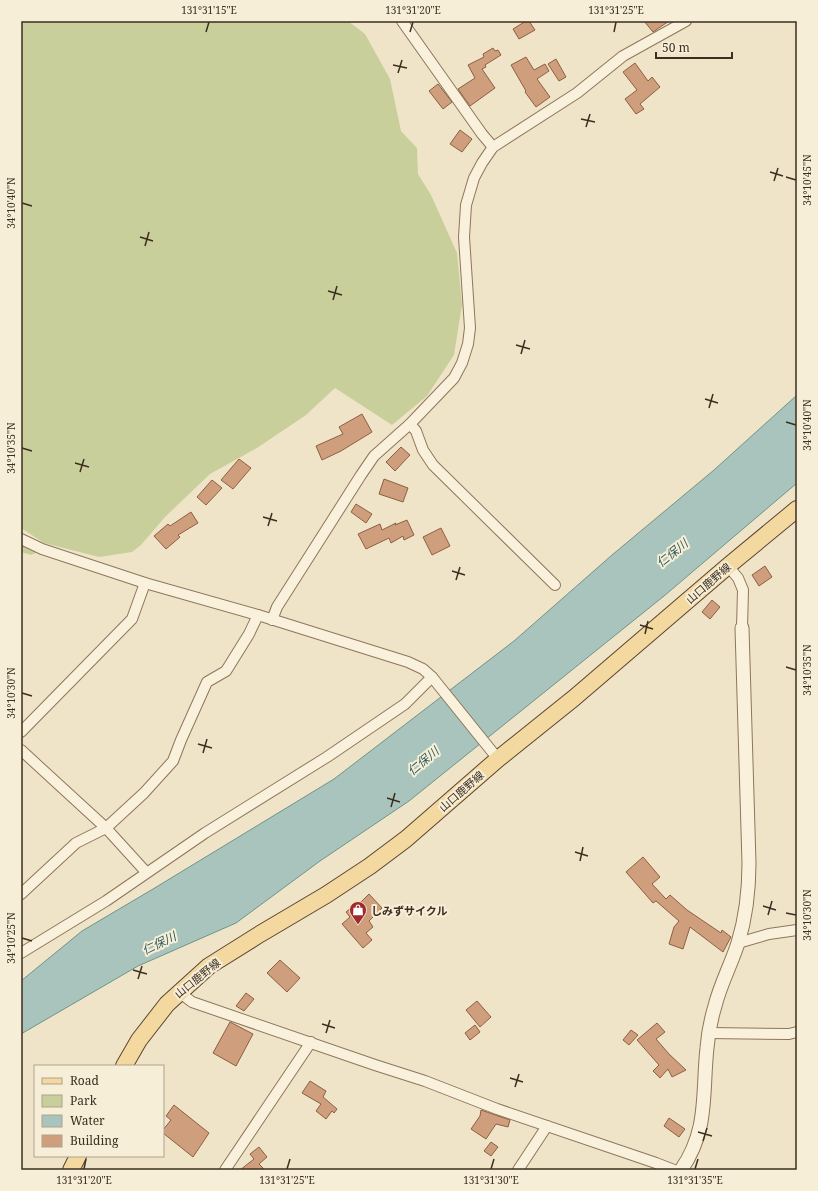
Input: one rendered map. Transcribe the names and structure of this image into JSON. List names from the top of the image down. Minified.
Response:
{"streets":{"main road":["山口鹿野線"]},"water":["仁保川"],"places":{"shop":["しみずサイクル"]},"legend":["Road","Park","Water","Building"],"scale_bar":"50 m","coordinates":["131°31'15\"E","131°31'20\"E","131°31'25\"E","34°10'45\"N","34°10'40\"N","34°10'35\"N","34°10'30\"N","34°10'25\"N","131°31'30\"E","131°31'35\"E"]}
